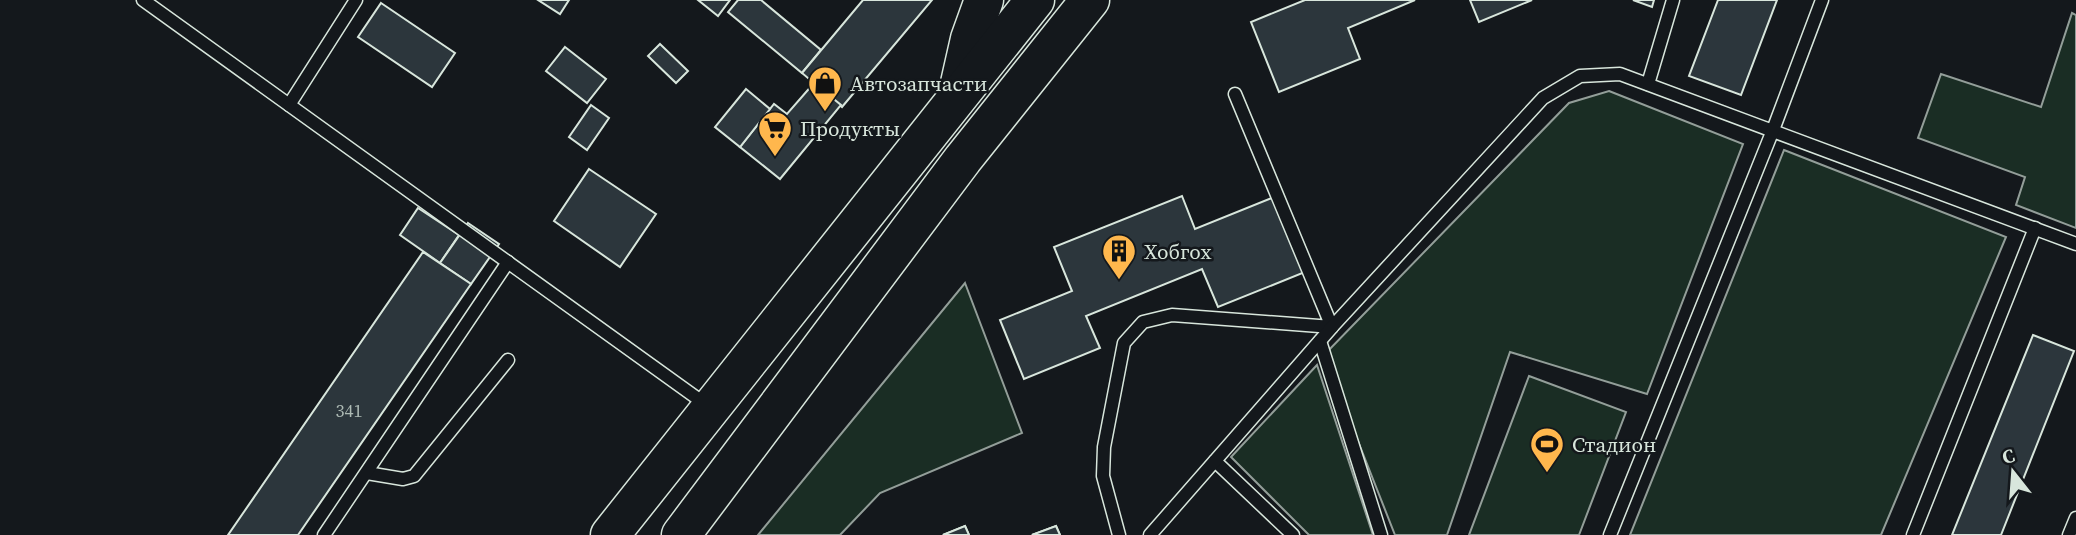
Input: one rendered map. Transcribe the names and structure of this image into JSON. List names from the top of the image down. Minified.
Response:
{"places":{"shop":["Автозапчасти"],"supermarket":["Продукты"],"building":["Хобгох"],"sports":["Стадион"]},"house_numbers":["341"],"north":"top"}
